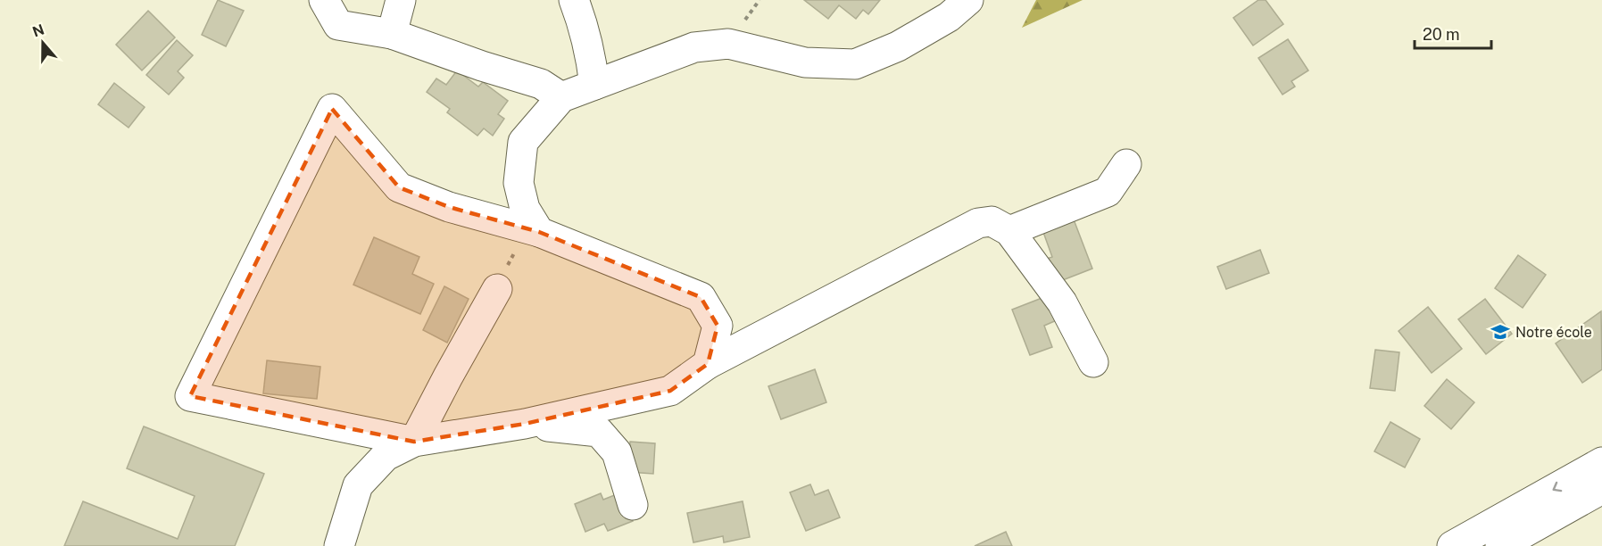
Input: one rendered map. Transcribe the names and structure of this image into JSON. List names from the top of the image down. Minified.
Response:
{"places":{"school or university":["Notre école"]},"scale_bar":"20 m","north":"top"}
